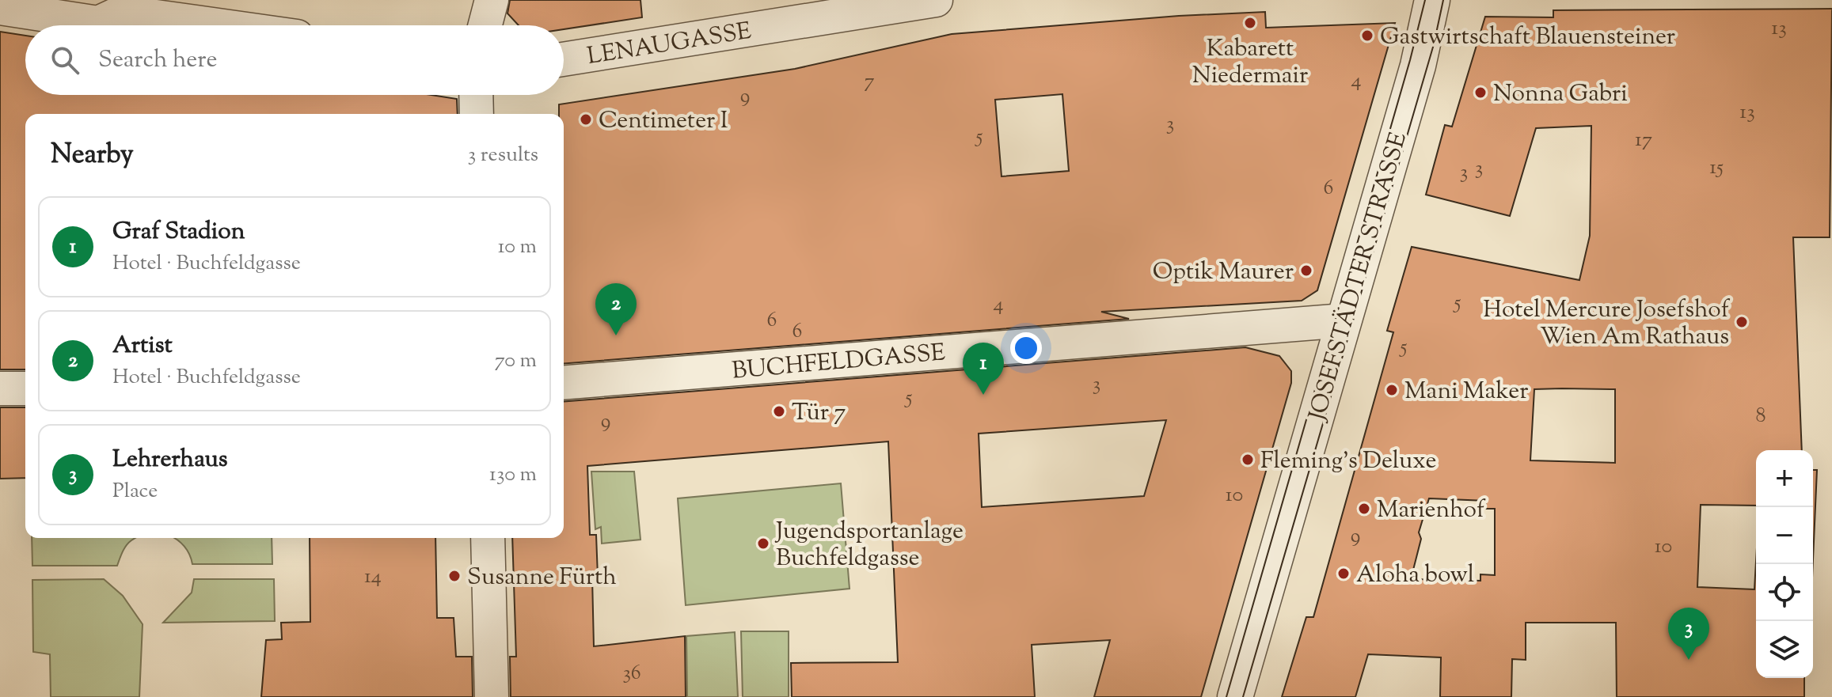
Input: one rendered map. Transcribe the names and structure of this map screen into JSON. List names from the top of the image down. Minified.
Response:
{"streets":{"street":["LENAUGASSE","JOSEFSTÄDTER STRASSE","BUCHFELDGASSE"]},"crossings":[["JOSEFSTÄDTER STRASSE","BUCHFELDGASSE"]],"places":["Kabarett Niedermair","Gastwirtschaft Blauensteiner","Nonna Gabri","Centimeter I","Optik Maurer","Hotel Mercure Josefshof Wien Am Rathaus","Mani Maker","Tür 7","Fleming's Deluxe","Marienhof","Jugendsportanlage Buchfeldgasse","Aloha bowl","Susanne Fürth"],"house_numbers":["13","4","7","9","13","3","5","17","15","3","3","6","5","4","6","6","5","3","5","8","9","10","9","10","14","36"],"page":{"search":"Search here","heading":["Nearby","3 results"],"list":[{"mark":"1","name":"Graf Stadion","note":"Hotel · Buchfeldgasse","value":"10 m"},{"mark":"2","name":"Artist","note":"Hotel · Buchfeldgasse","value":"70 m"},{"mark":"3","name":"Lehrerhaus","note":"Place","value":"130 m"}],"pins":["2","1","3"],"map_buttons":["+","−"]}}
